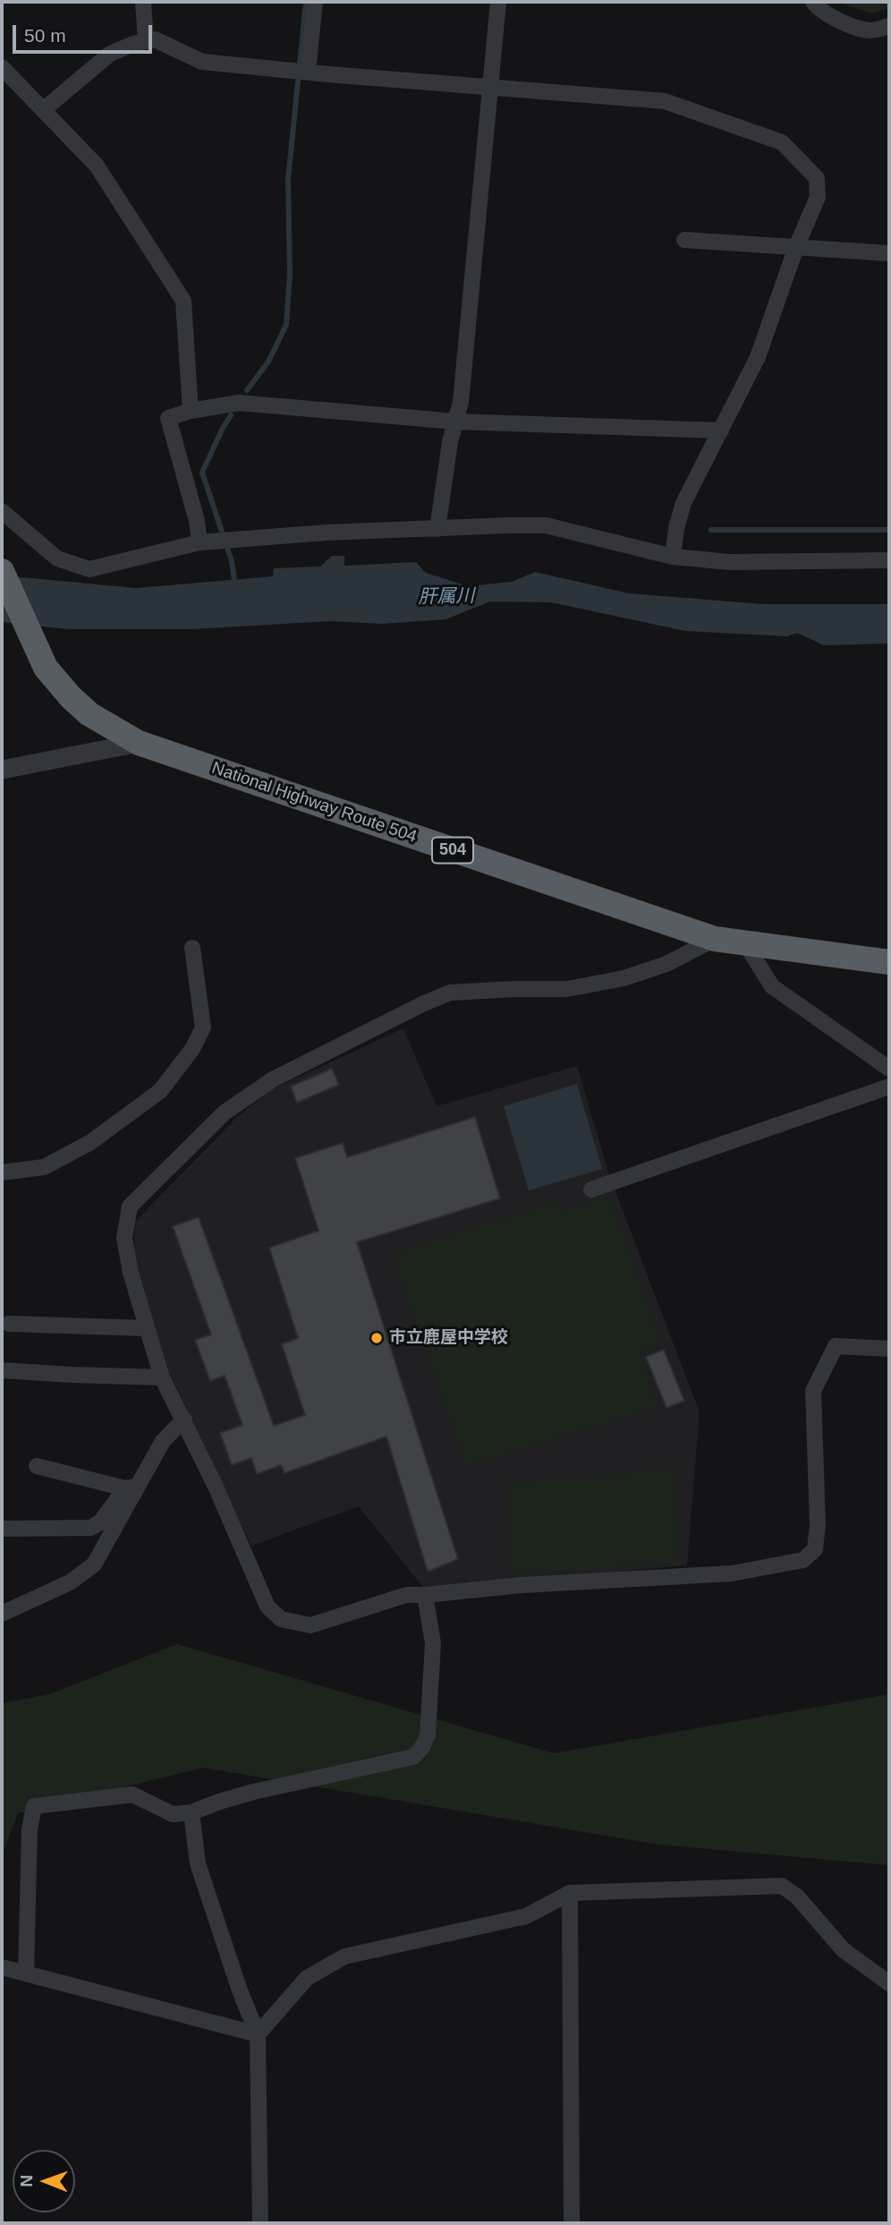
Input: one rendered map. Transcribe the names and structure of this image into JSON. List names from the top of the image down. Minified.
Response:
{"streets":{"highway":["National Highway Route 504","504"]},"water":["肝属川"],"places":["市立鹿屋中学校"],"scale_bar":"50 m","north":"left"}
